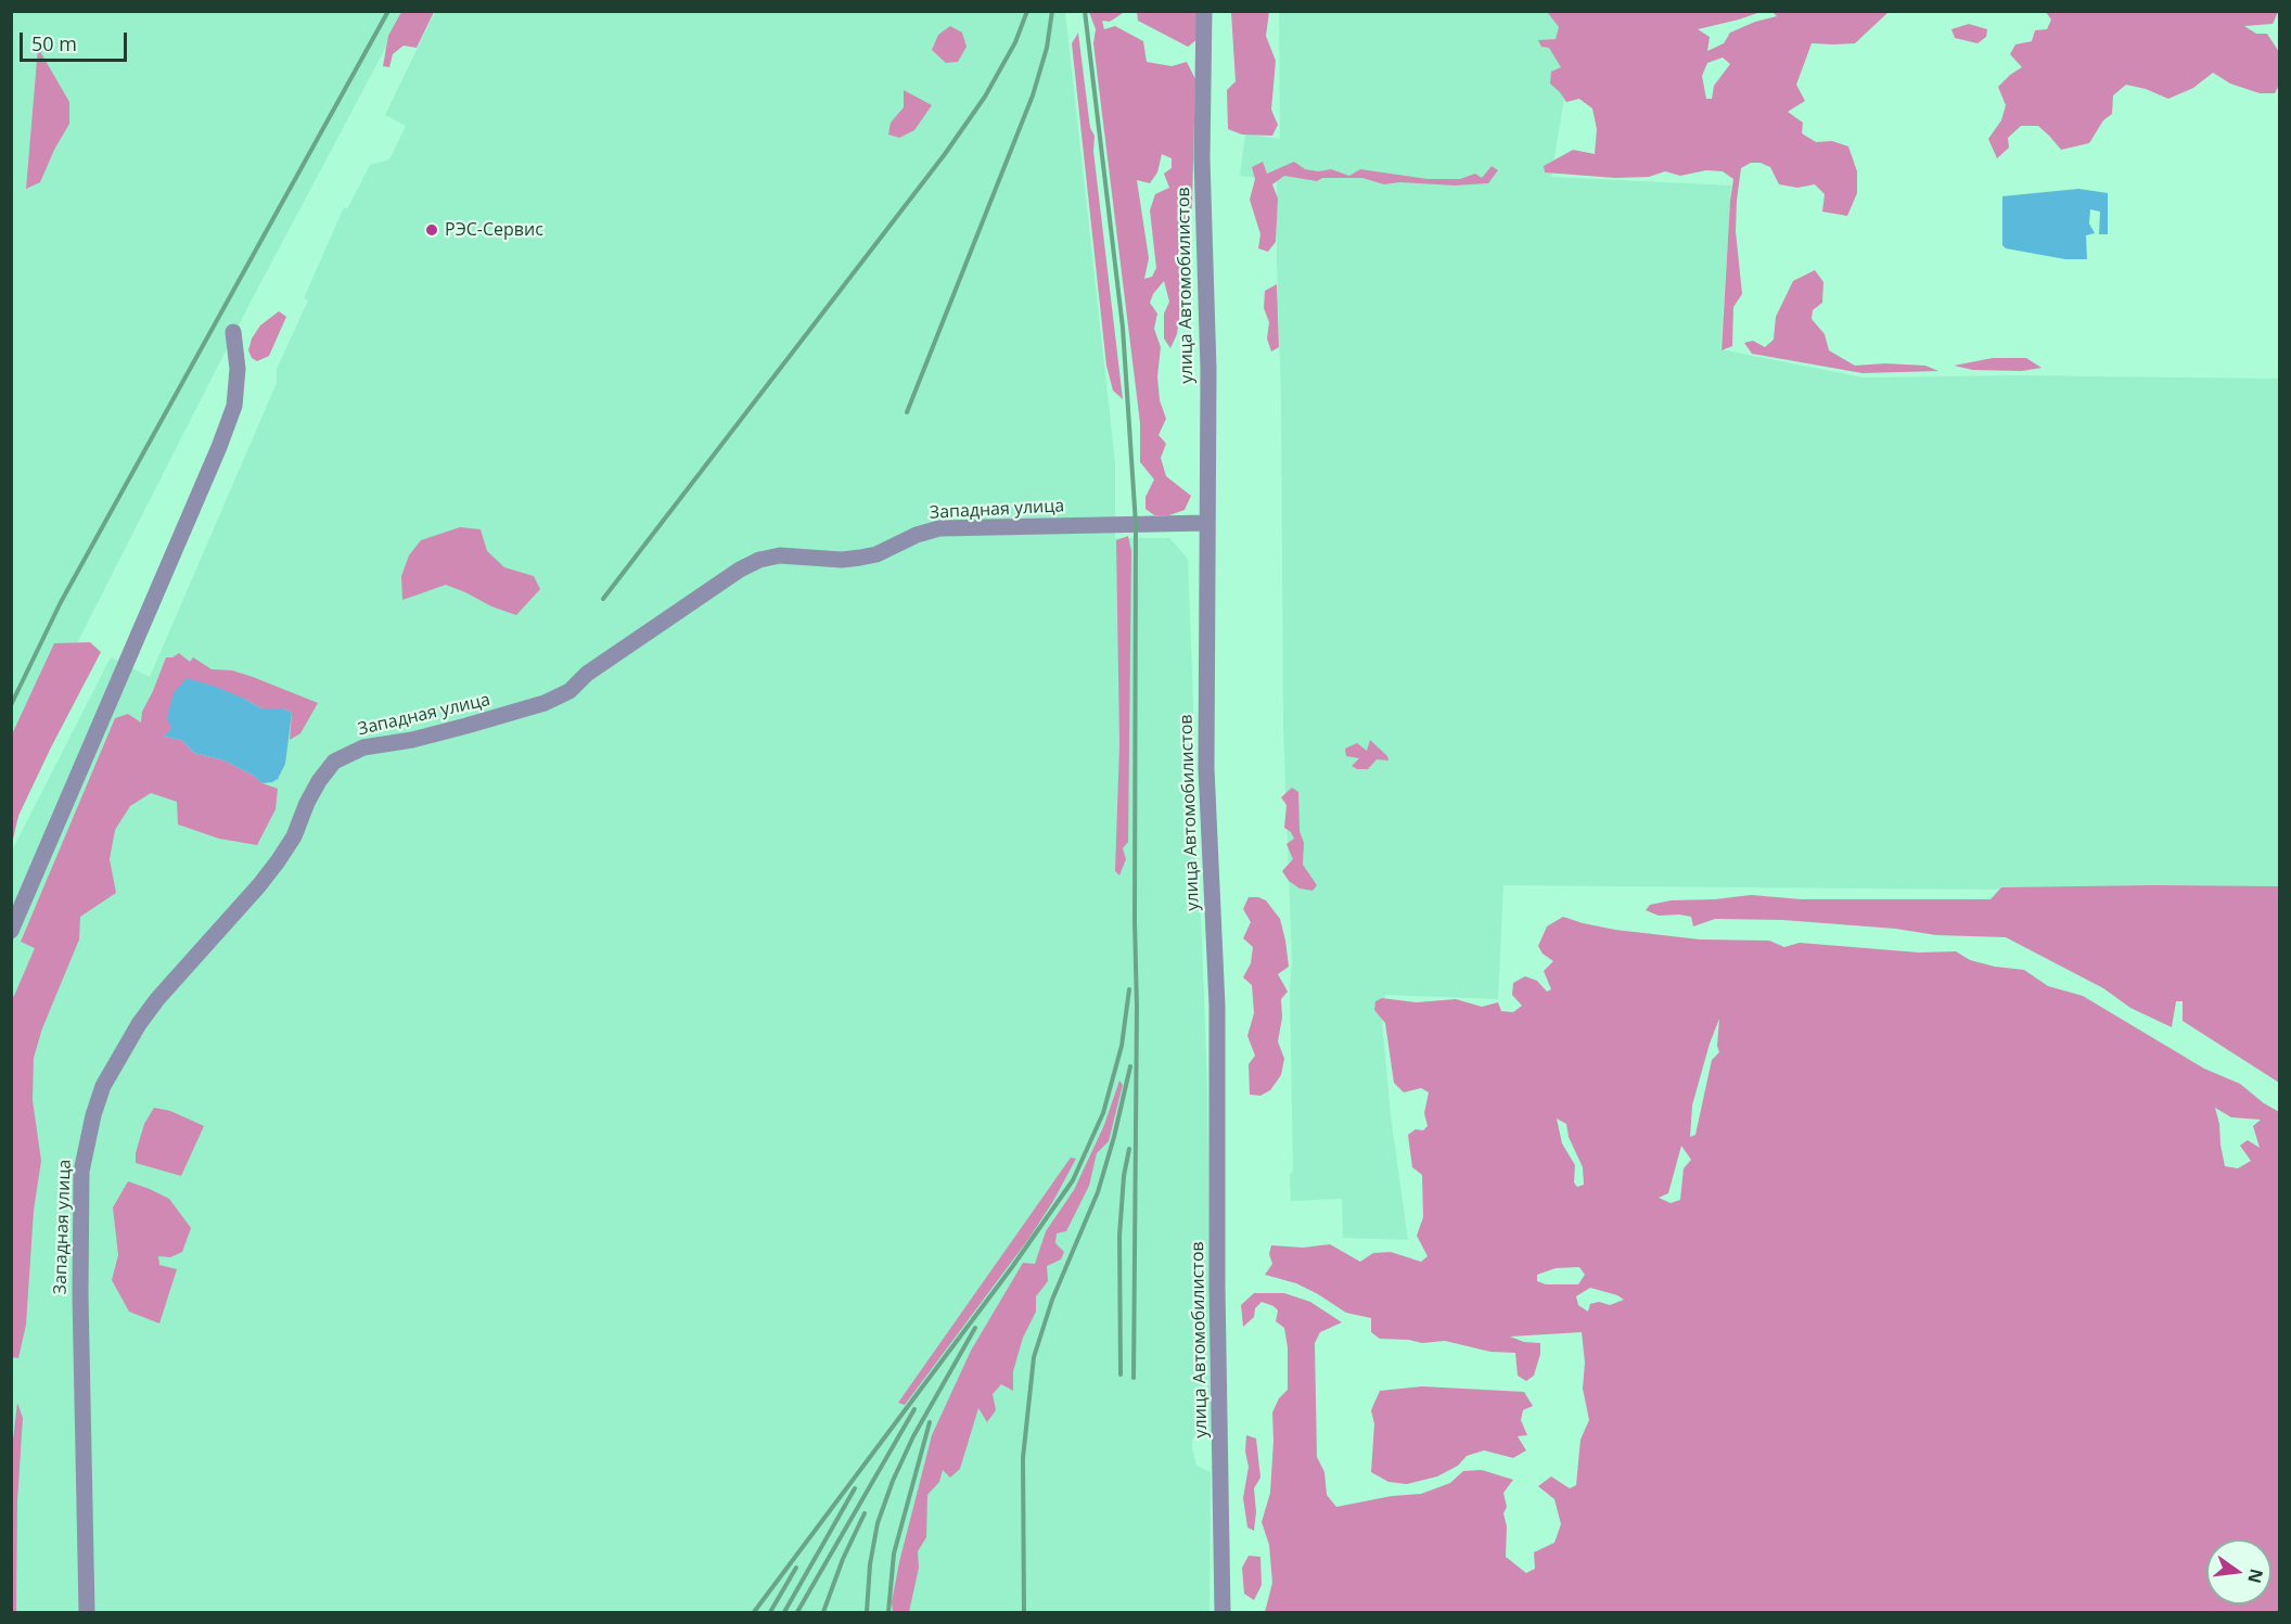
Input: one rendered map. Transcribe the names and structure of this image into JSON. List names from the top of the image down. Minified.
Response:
{"streets":{"street":["улица Автомобилистов","Западная улица"]},"crossings":[["улица Автомобилистов","Западная улица"]],"places":["РЭС-Сервис"],"scale_bar":"50 m","north":"right"}
